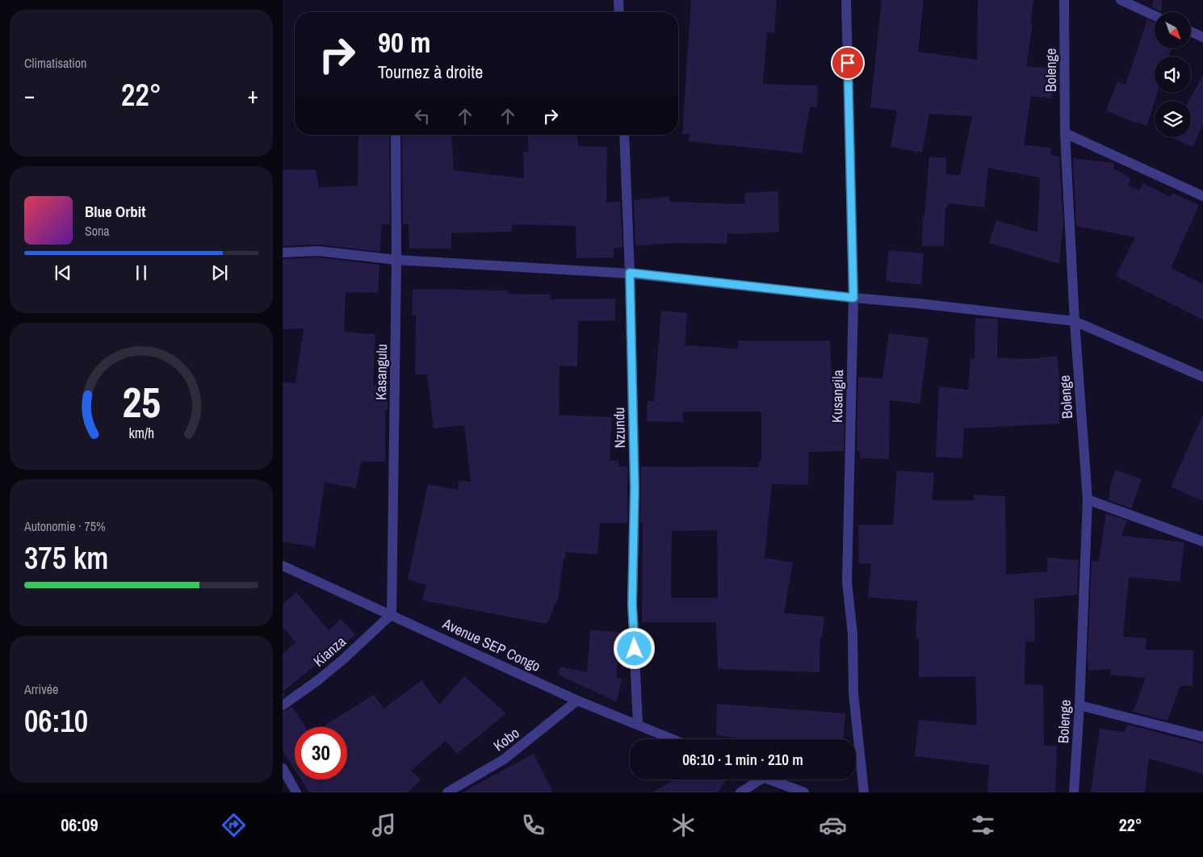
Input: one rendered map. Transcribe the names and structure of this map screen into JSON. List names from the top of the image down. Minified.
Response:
{"streets":{"street":["Bolenge","Kasangulu","Kusangila","Nzundu","Avenue SEP Congo","Kianza","Kobo"]},"crossings":[["Kasangulu","Avenue SEP Congo"],["Kasangulu","Kianza"],["Nzundu","Avenue SEP Congo"],["Avenue SEP Congo","Kianza"],["Avenue SEP Congo","Kobo"]],"north":"bottom right","page":{"tile":["Climatisation",["Autonomie · 75%","375 km"],["Arrivée","06:10"]],"turn":["90 m","Tournez à droite"],"heat":["−","22°","+"],"song":["Blue Orbit","Sona"],"limit":"30","trip":"06:10 · 1 min · 210 m","tabs":["06:09","22°"],"gauge":["25","km/h"]}}
